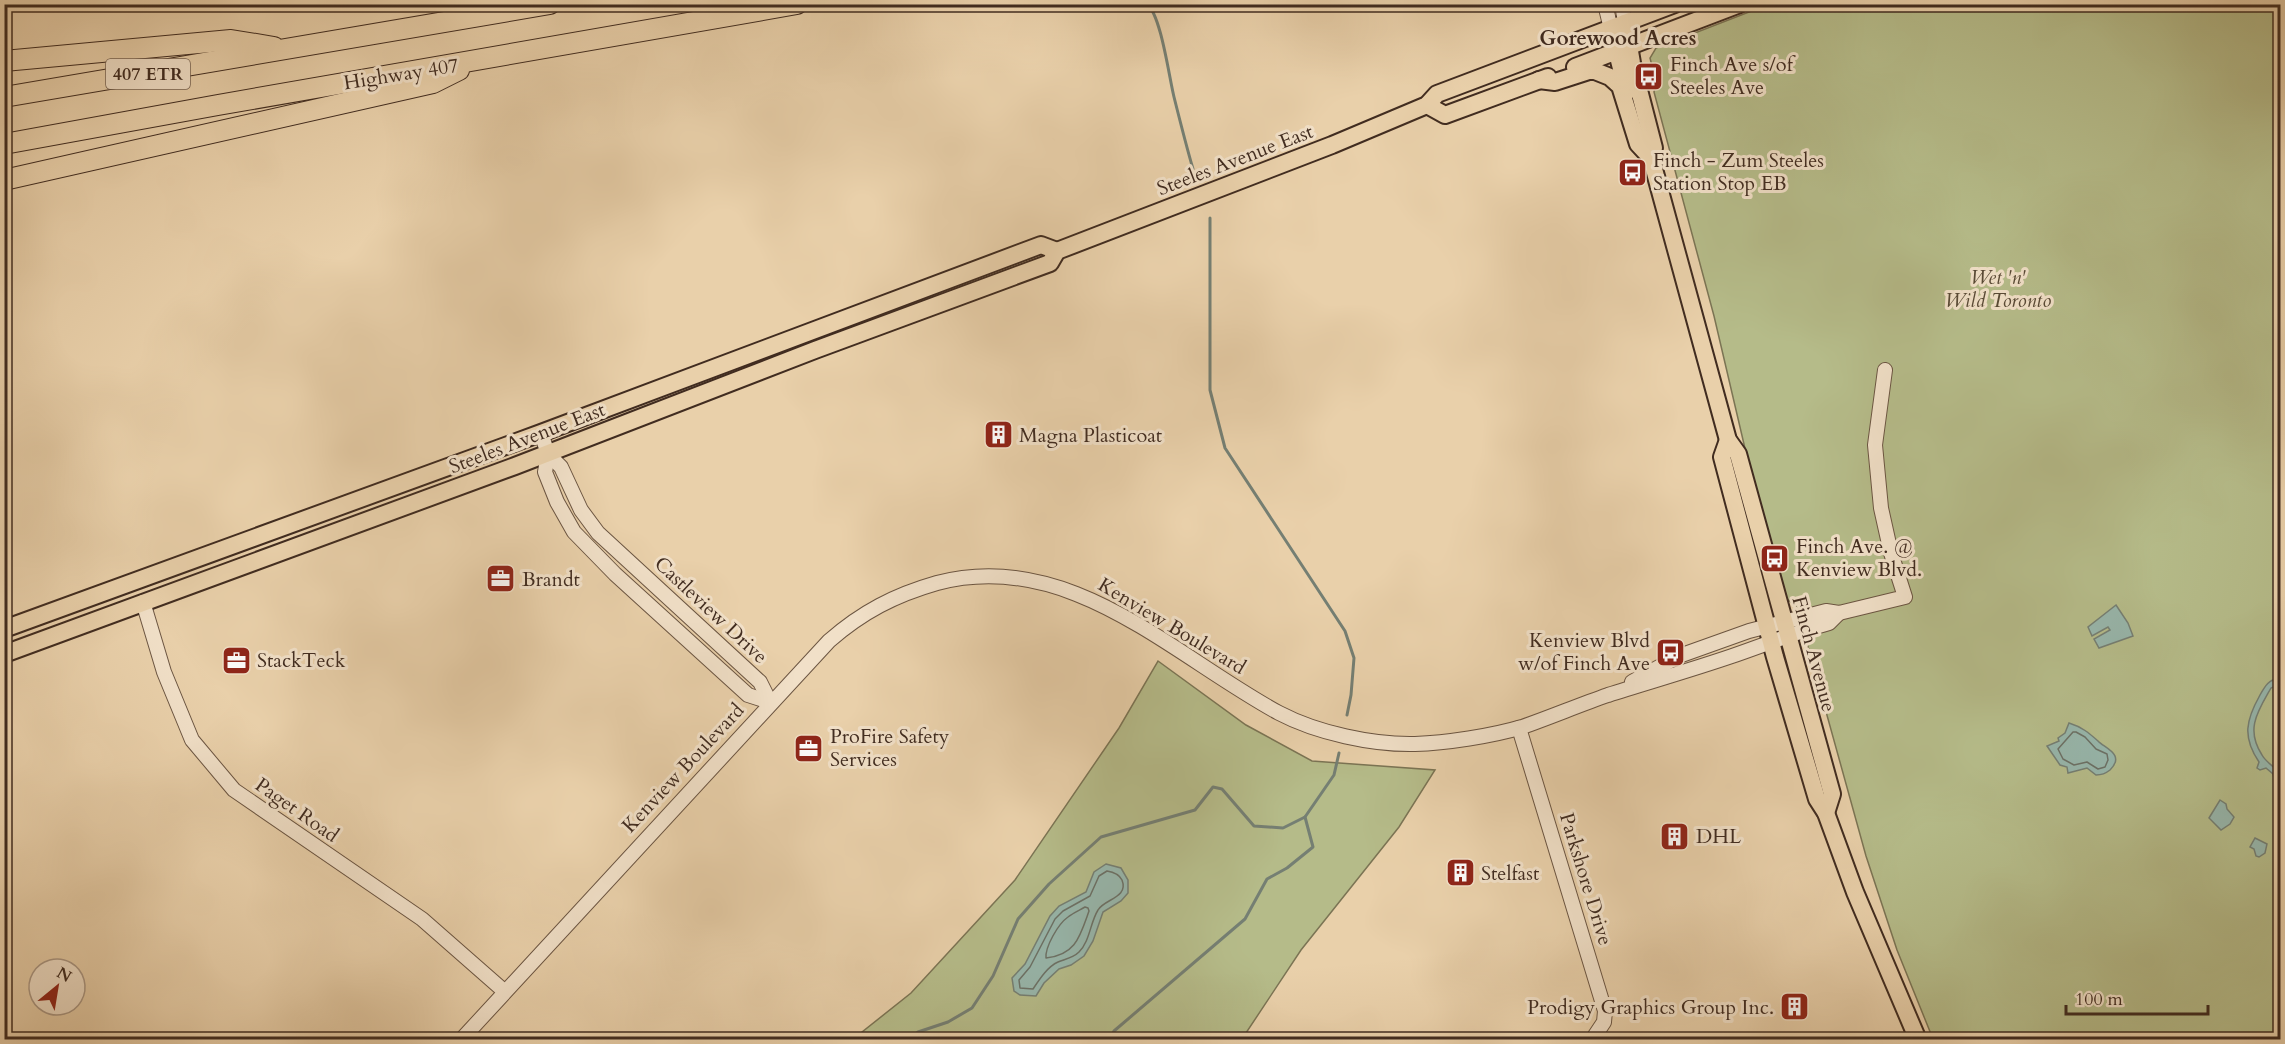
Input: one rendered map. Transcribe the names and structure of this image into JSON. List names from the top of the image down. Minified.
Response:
{"streets":{"highway":["407 ETR","Highway 407"],"main road":["Steeles Avenue East","Finch Avenue"],"street":["Castleview Drive","Kenview Boulevard","Paget Road","Parkshore Drive"]},"crossings":[["Steeles Avenue East","Castleview Drive"],["Steeles Avenue East","Finch Avenue"],["Steeles Avenue East","Paget Road"],["Castleview Drive","Kenview Boulevard"],["Kenview Boulevard","Finch Avenue"],["Kenview Boulevard","Paget Road"],["Kenview Boulevard","Parkshore Drive"]],"districts":["Gorewood Acres"],"parks":["Wet 'n' Wild Toronto"],"places":{"bus stop":["Finch Ave s/of Steeles Ave","Finch - Zum Steeles Station Stop EB","Finch Ave. @ Kenview Blvd.","Kenview Blvd w/of Finch Ave"],"building":["Magna Plasticoat","DHL","Stelfast","Prodigy Graphics Group Inc."],"office":["Brandt","StackTeck","ProFire Safety Services"]},"scale_bar":"100 m","north":"top right"}
